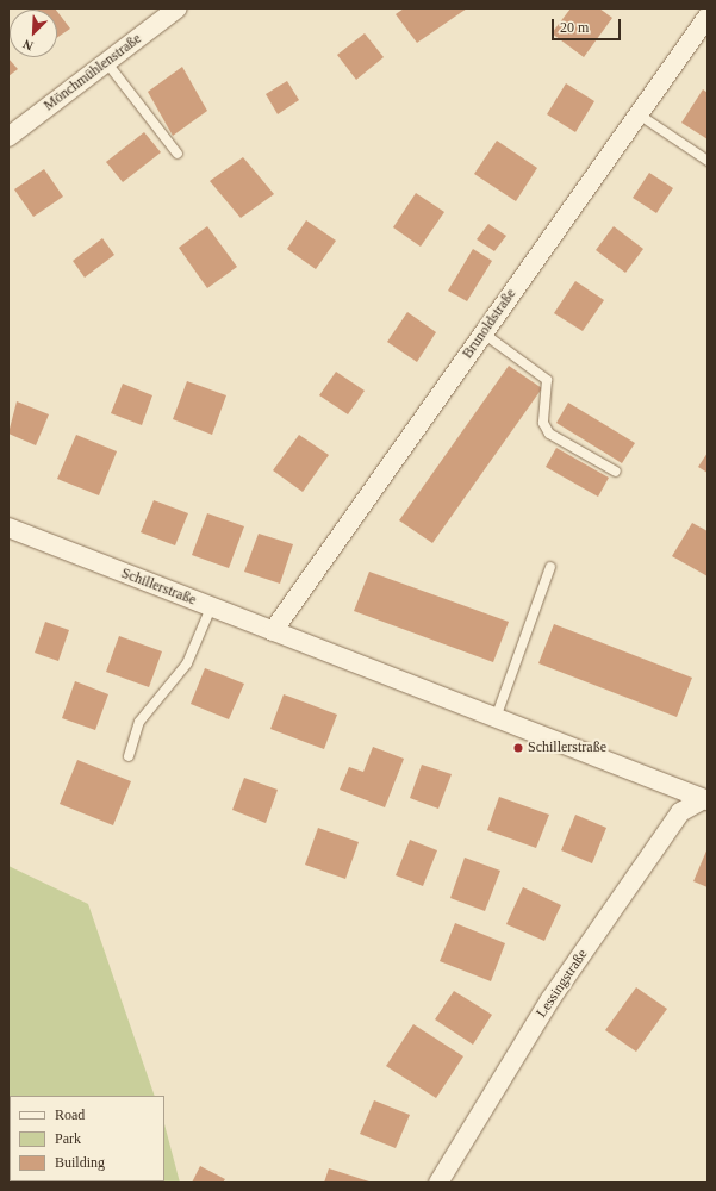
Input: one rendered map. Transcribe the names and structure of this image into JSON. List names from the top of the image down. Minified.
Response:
{"streets":{"street":["Mönchmühlenstraße","Brunoldstraße","Schillerstraße","Lessingstraße"]},"crossings":[["Brunoldstraße","Schillerstraße"],["Schillerstraße","Lessingstraße"]],"places":["Schillerstraße"],"legend":["Road","Park","Building"],"scale_bar":"20 m","north":"bottom left"}
